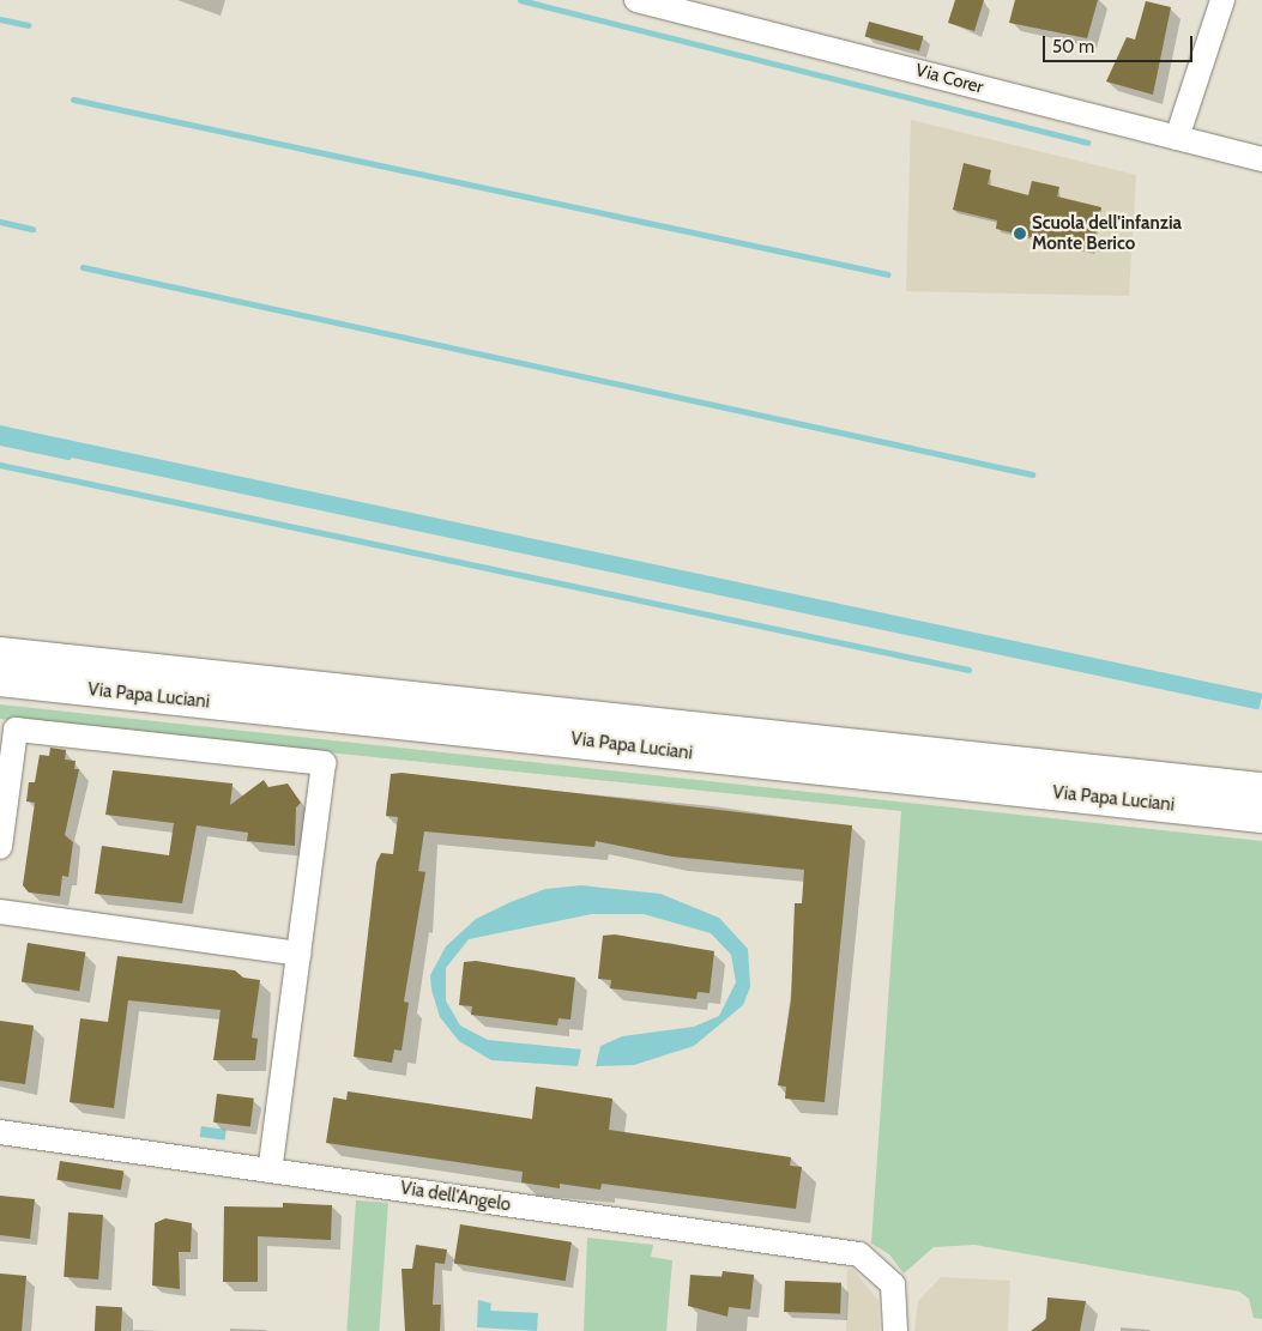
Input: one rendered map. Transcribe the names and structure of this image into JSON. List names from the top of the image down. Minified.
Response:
{"streets":{"main road":["Via Papa Luciani"],"street":["Via Corer","Via dell'Angelo"]},"places":["Scuola dell'infanzia Monte Berico"],"scale_bar":"50 m"}
